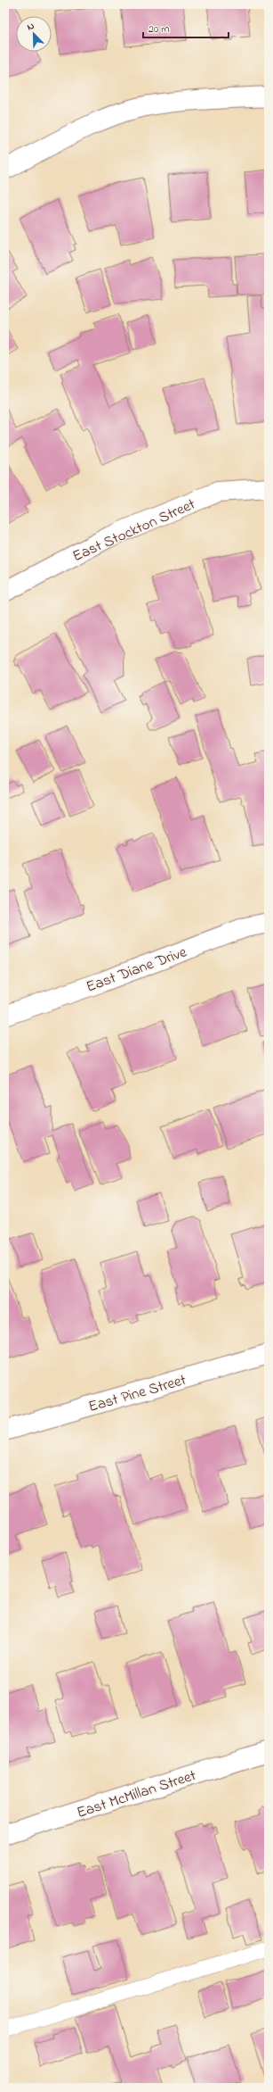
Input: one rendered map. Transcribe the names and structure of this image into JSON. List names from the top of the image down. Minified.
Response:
{"streets":{"street":["East Stockton Street","East Diane Drive","East Pine Street","East McMillan Street"]},"scale_bar":"20 m","north":"top left"}
